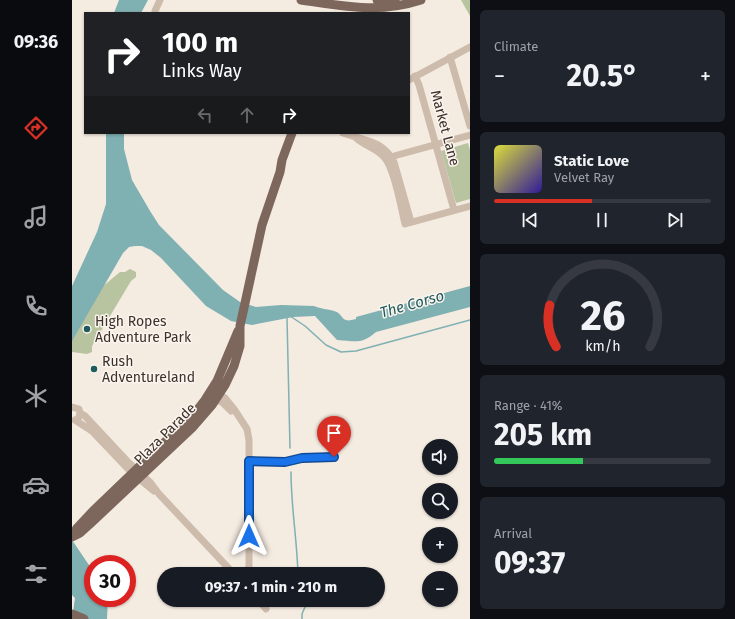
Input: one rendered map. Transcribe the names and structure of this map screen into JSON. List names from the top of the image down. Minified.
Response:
{"streets":{"main road":["Plaza Parade"],"street":["Market Lane"]},"water":["The Corso"],"places":["High Ropes Adventure Park","Rush Adventureland"],"page":{"tabs":"09:36","tile":["Climate",["Range · 41%","205 km"],["Arrival","09:37"]],"turn":["100 m","Links Way"],"heat":["−","20.5°","+"],"song":["Static Love","Velvet Ray"],"map_buttons":["+","−"],"limit":"30","trip":"09:37 · 1 min · 210 m","gauge":["26","km/h"]}}
